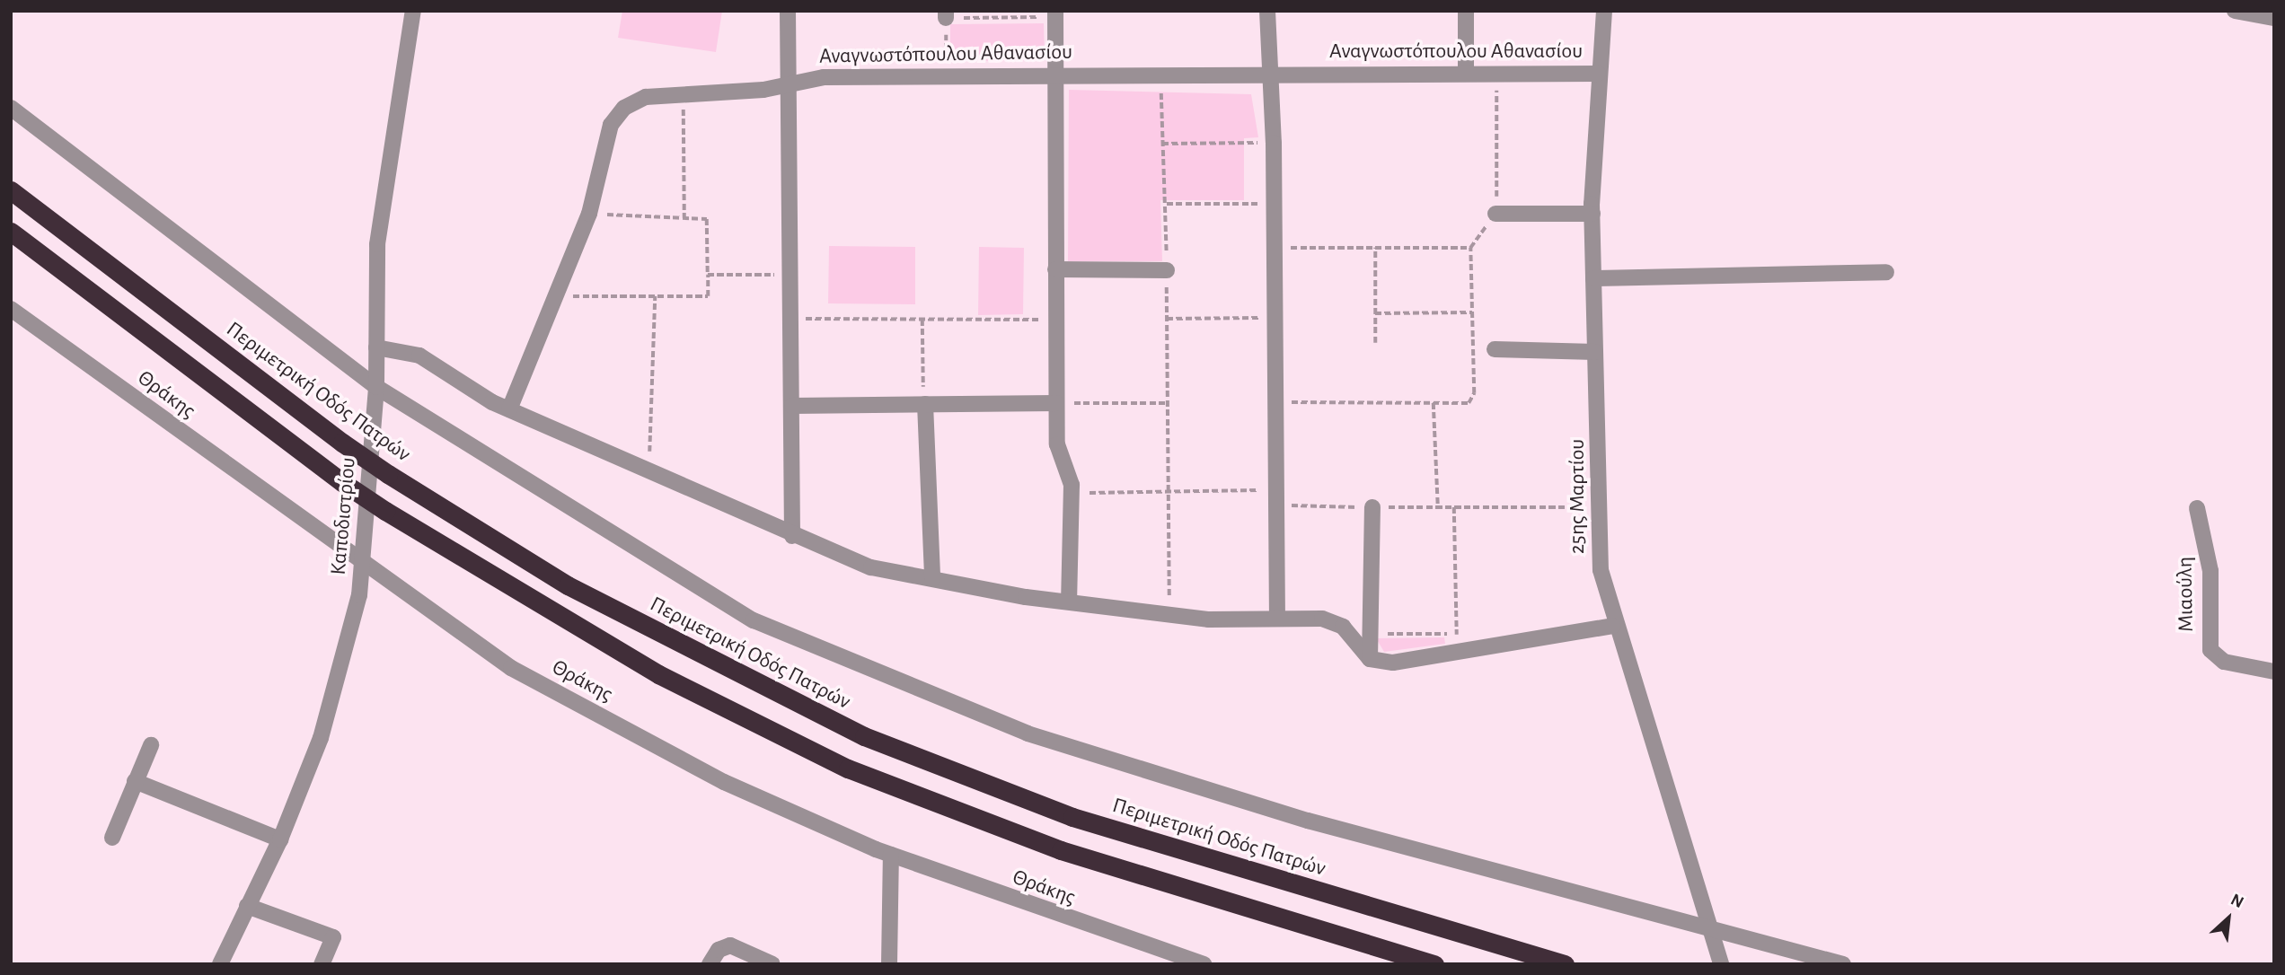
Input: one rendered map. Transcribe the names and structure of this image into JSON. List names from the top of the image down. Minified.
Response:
{"streets":{"highway":["Περιμετρική Οδός Πατρών"],"street":["Αναγνωστόπουλου Αθανασίου","Θράκης","25ης Μαρτίου","Καποδιστρίου","Μιαούλη"]},"crossings":[["Αναγνωστόπουλου Αθανασίου","25ης Μαρτίου"],["Θράκης","Καποδιστρίου"]],"north":"top right"}
